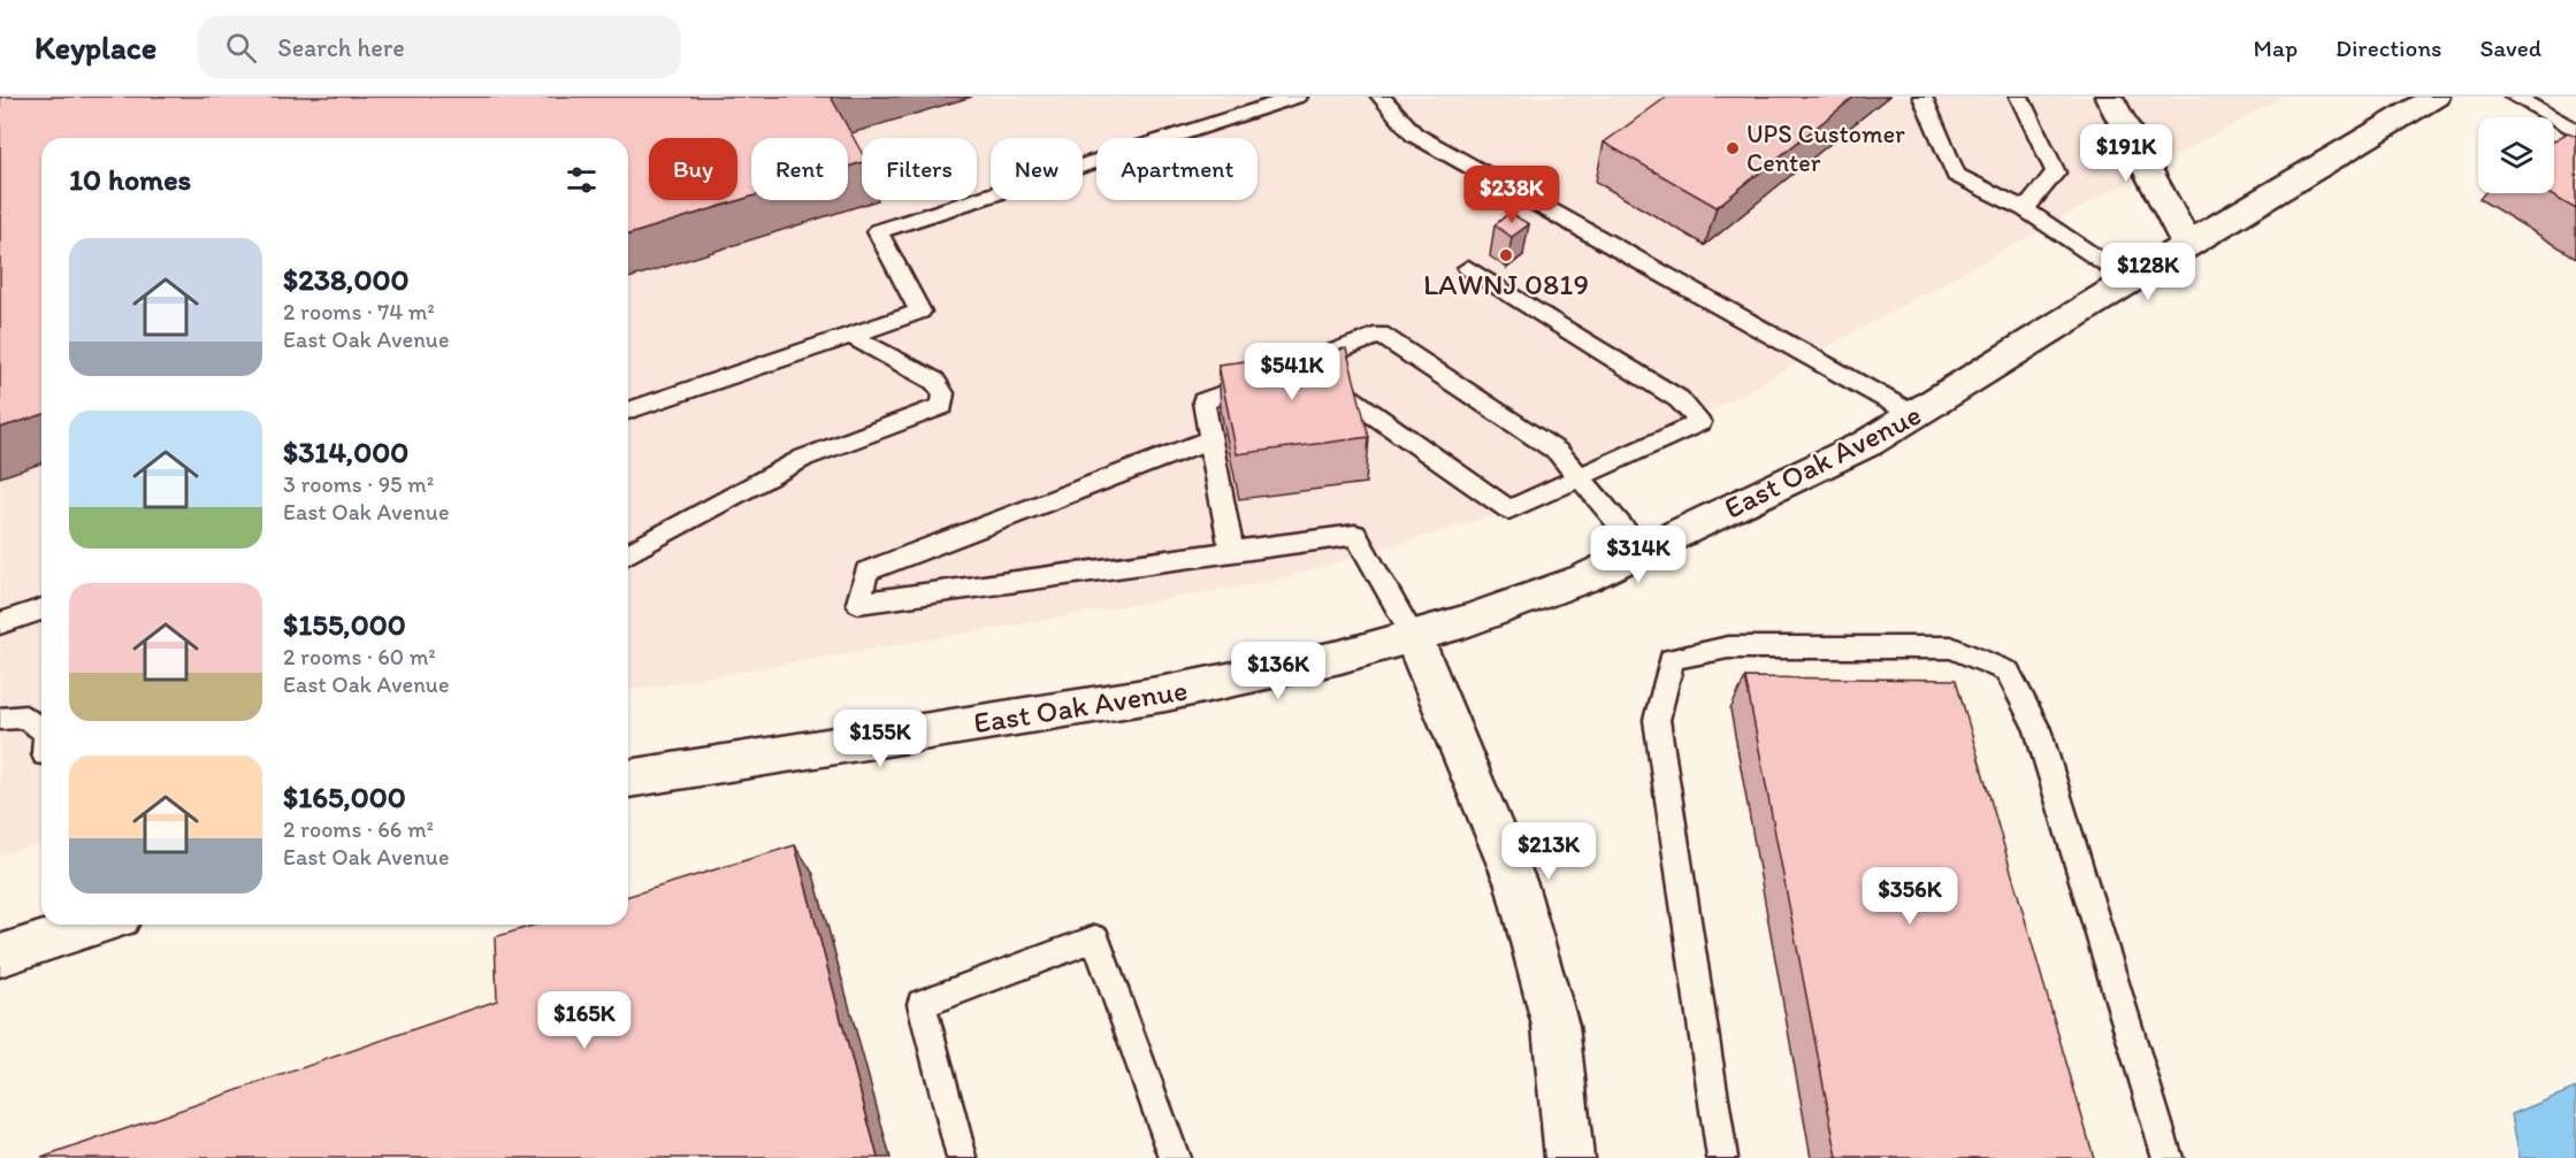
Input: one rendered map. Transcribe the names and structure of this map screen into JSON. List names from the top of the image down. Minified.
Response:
{"streets":{"street":["East Oak Avenue"]},"places":["UPS Customer Center","LAWNJ 0819"],"page":{"header":"Keyplace","search":"Search here","nav":["Map","Directions","Saved"],"price":["$191K","$238K","$128K","$541K","$314K","$136K","$155K","$213K","$356K","$165K"],"chip":["Buy","Rent","Filters","New","Apartment"],"heading":"10 homes","list":[{"name":"$238,000","note":"2 rooms · 74 m² · East Oak Avenue"},{"name":"$314,000","note":"3 rooms · 95 m² · East Oak Avenue"},{"name":"$155,000","note":"2 rooms · 60 m² · East Oak Avenue"},{"name":"$165,000","note":"2 rooms · 66 m² · East Oak Avenue"}]}}
